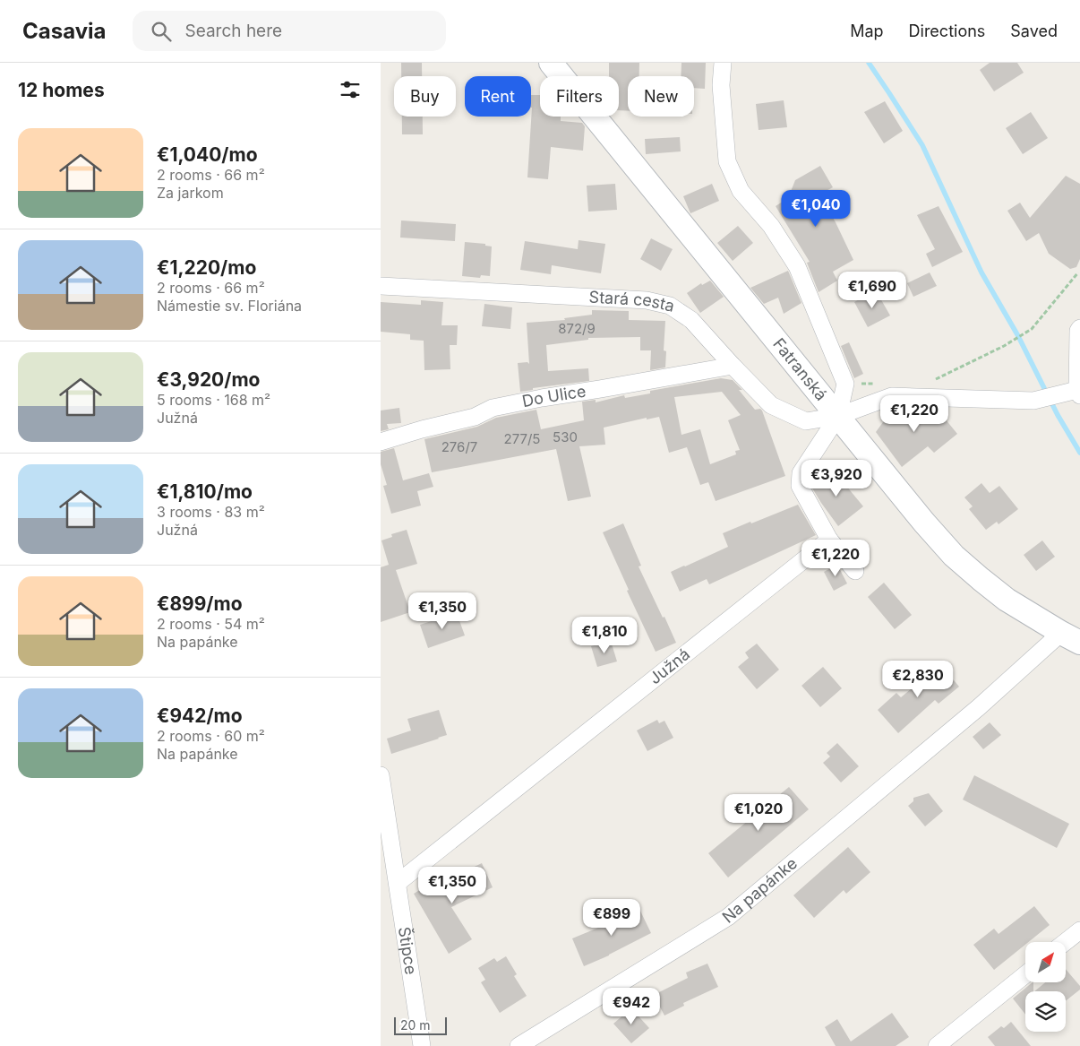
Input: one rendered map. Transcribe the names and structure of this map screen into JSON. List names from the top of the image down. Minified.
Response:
{"streets":{"main road":["Fatranská"],"street":["Stará cesta","Do Ulice","Južná","Na papánke","Štipce"]},"crossings":[["Stará cesta","Fatranská"],["Stará cesta","Do Ulice"],["Fatranská","Na papánke"],["Južná","Štipce"]],"house_numbers":["872/9","530","277/5","276/7"],"scale_bar":"20 m","north":"top right","page":{"header":"Casavia","search":"Search here","nav":["Map","Directions","Saved"],"heading":"12 homes","chip":["Buy","Rent","Filters","New"],"list":[{"name":"€1,040/mo","note":"2 rooms · 66 m² · Za jarkom"},{"name":"€1,220/mo","note":"2 rooms · 66 m² · Námestie sv. Floriána"},{"name":"€3,920/mo","note":"5 rooms · 168 m² · Južná"},{"name":"€1,810/mo","note":"3 rooms · 83 m² · Južná"},{"name":"€899/mo","note":"2 rooms · 54 m² · Na papánke"},{"name":"€942/mo","note":"2 rooms · 60 m² · Na papánke"}],"price":["€1,040","€1,690","€1,220","€3,920","€1,220","€1,350","€1,810","€2,830","€1,020","€1,350","€899","€942"],"scale":"20 m"}}
